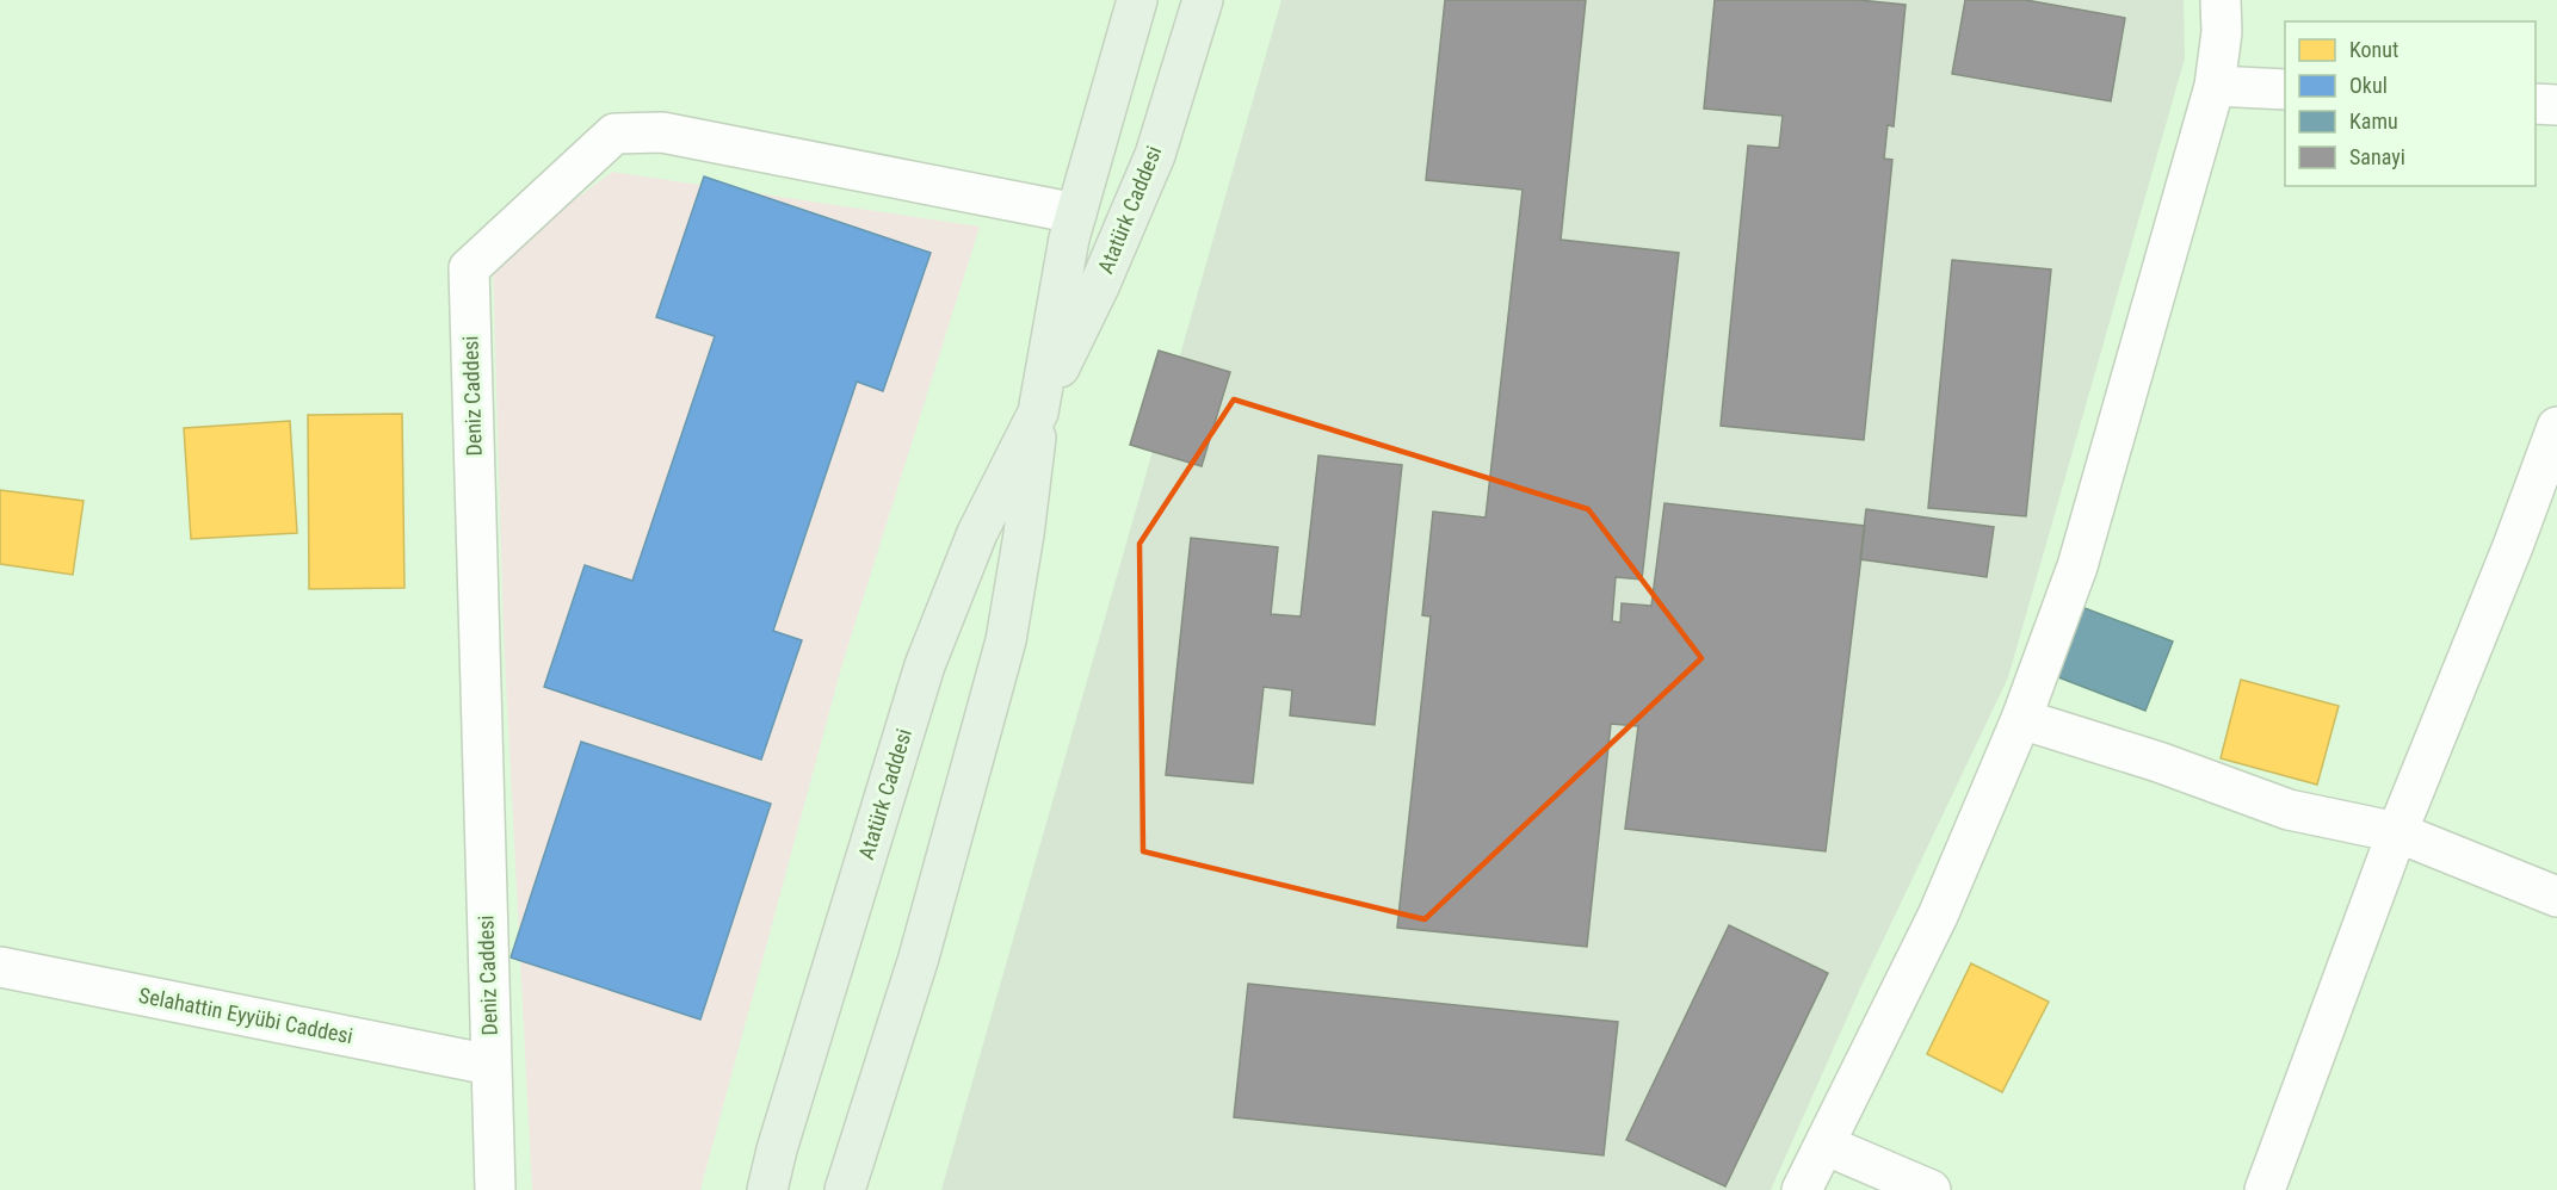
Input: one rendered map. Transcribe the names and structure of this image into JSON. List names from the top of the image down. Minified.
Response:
{"streets":{"main road":["Atatürk Caddesi"],"street":["Deniz Caddesi","Selahattin Eyyübi Caddesi"]},"crossings":[["Atatürk Caddesi","Deniz Caddesi"],["Deniz Caddesi","Selahattin Eyyübi Caddesi"]],"legend":["Konut","Okul","Kamu","Sanayi"]}
